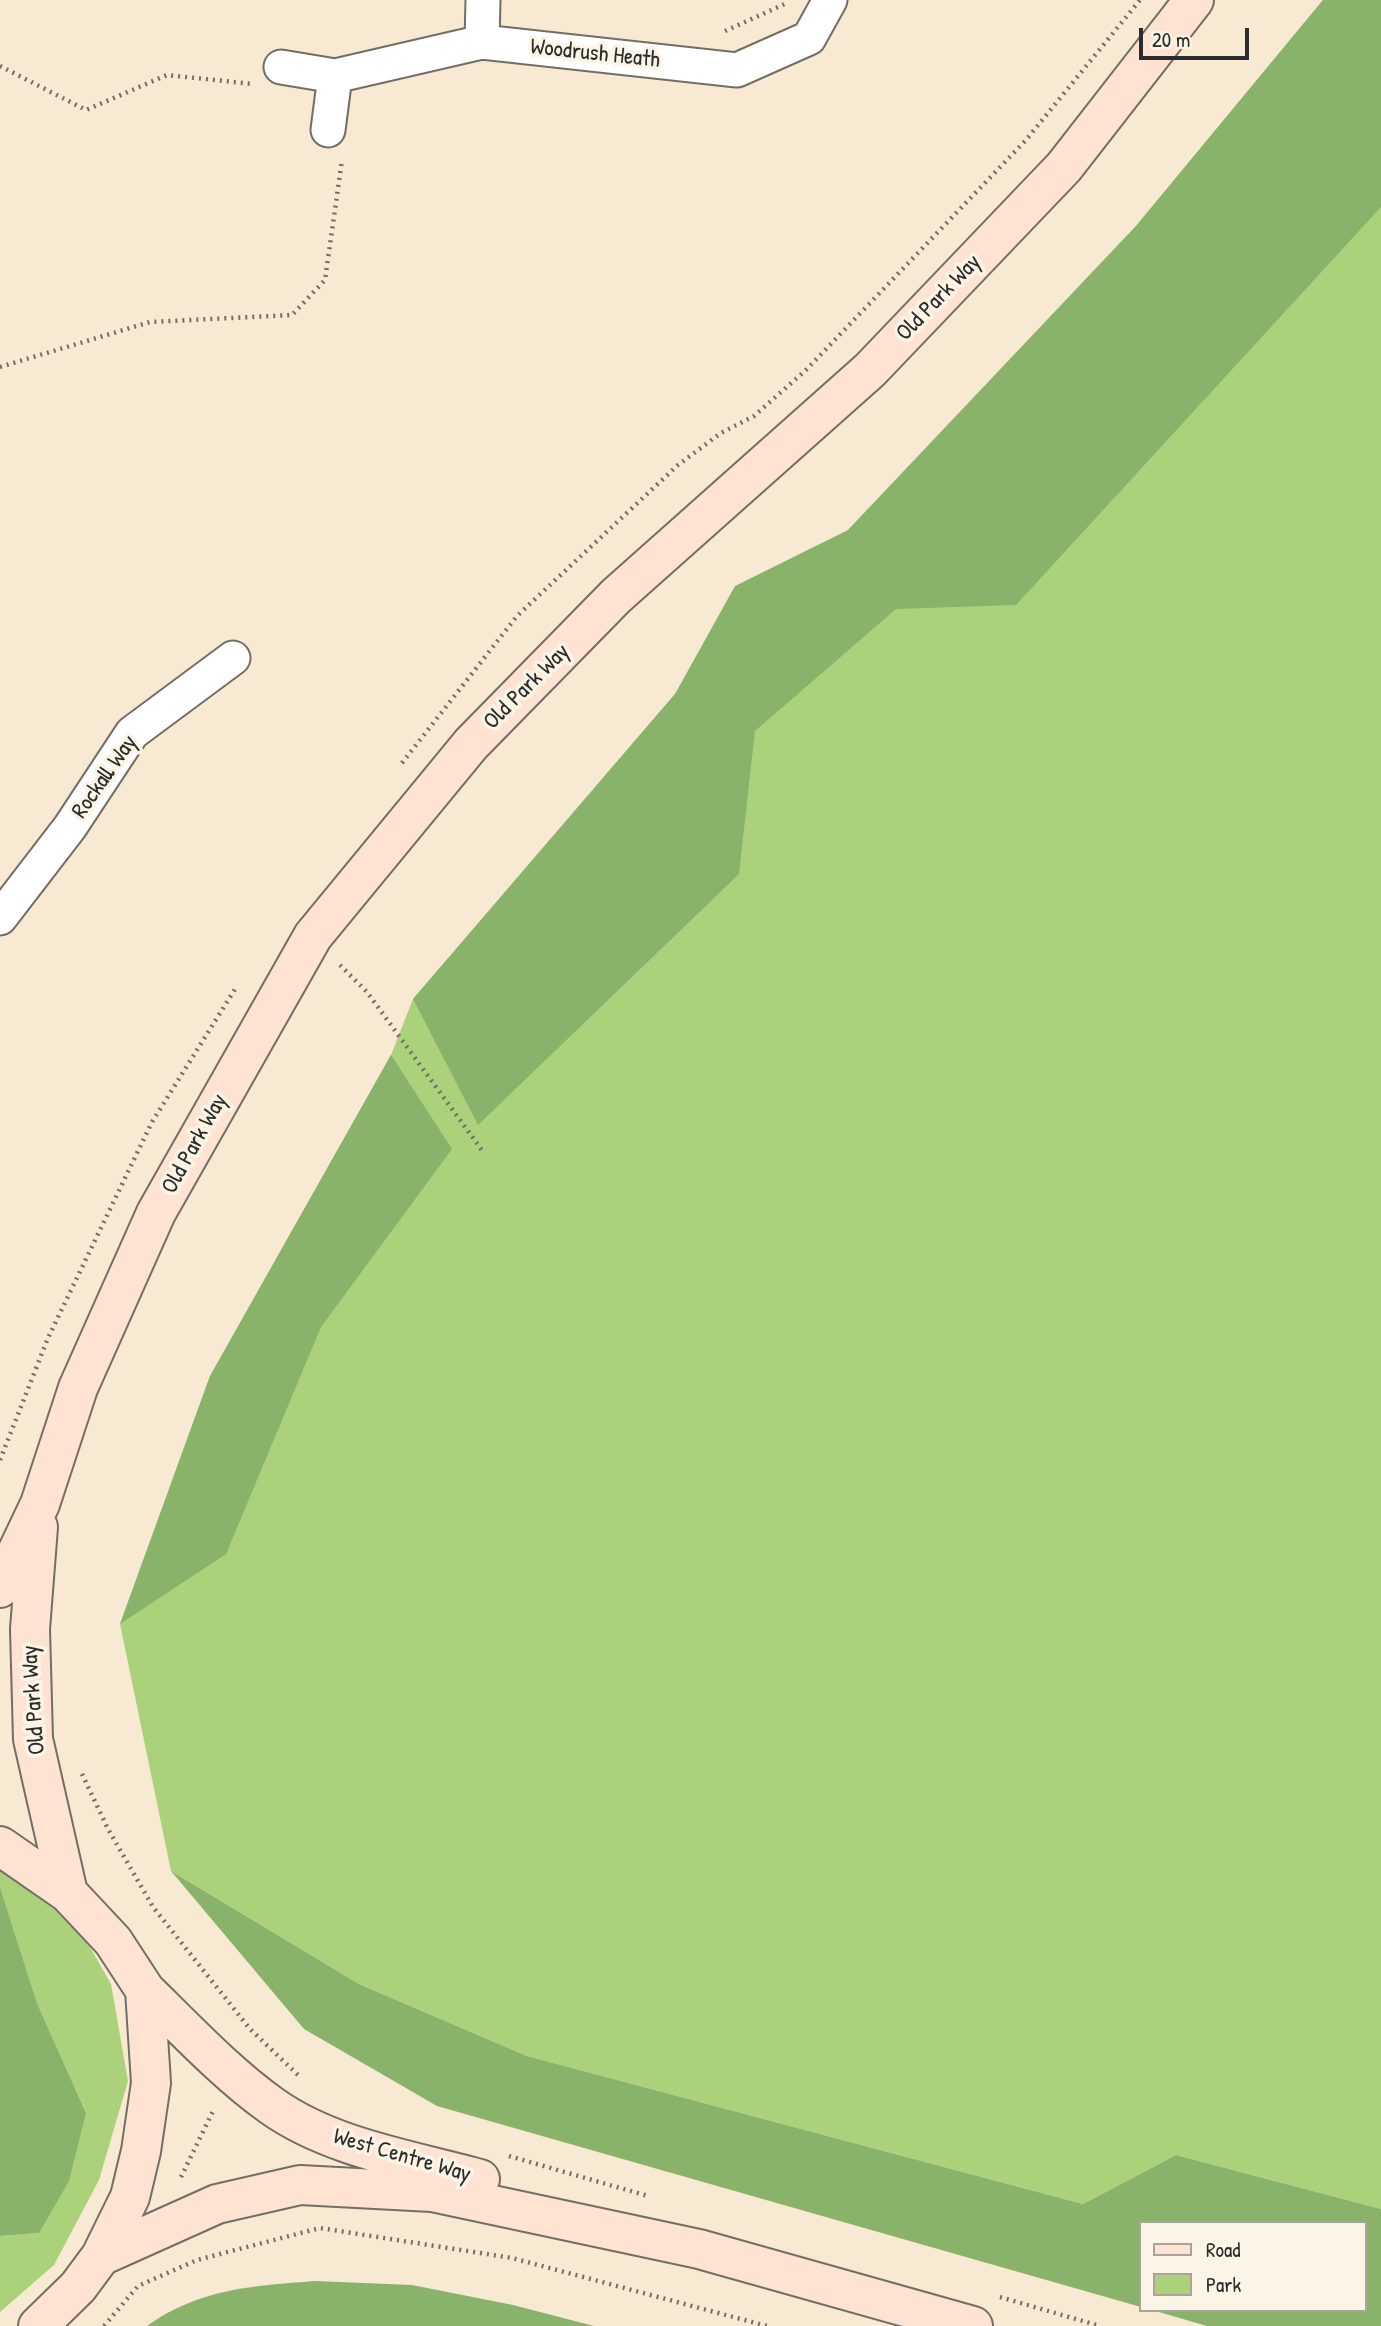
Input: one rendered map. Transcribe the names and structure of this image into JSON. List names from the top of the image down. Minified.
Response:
{"streets":{"main road":["Old Park Way","West Centre Way"],"street":["Woodrush Heath","Rockall Way"]},"crossings":[["Old Park Way","West Centre Way"]],"legend":["Road","Park"],"scale_bar":"20 m"}
